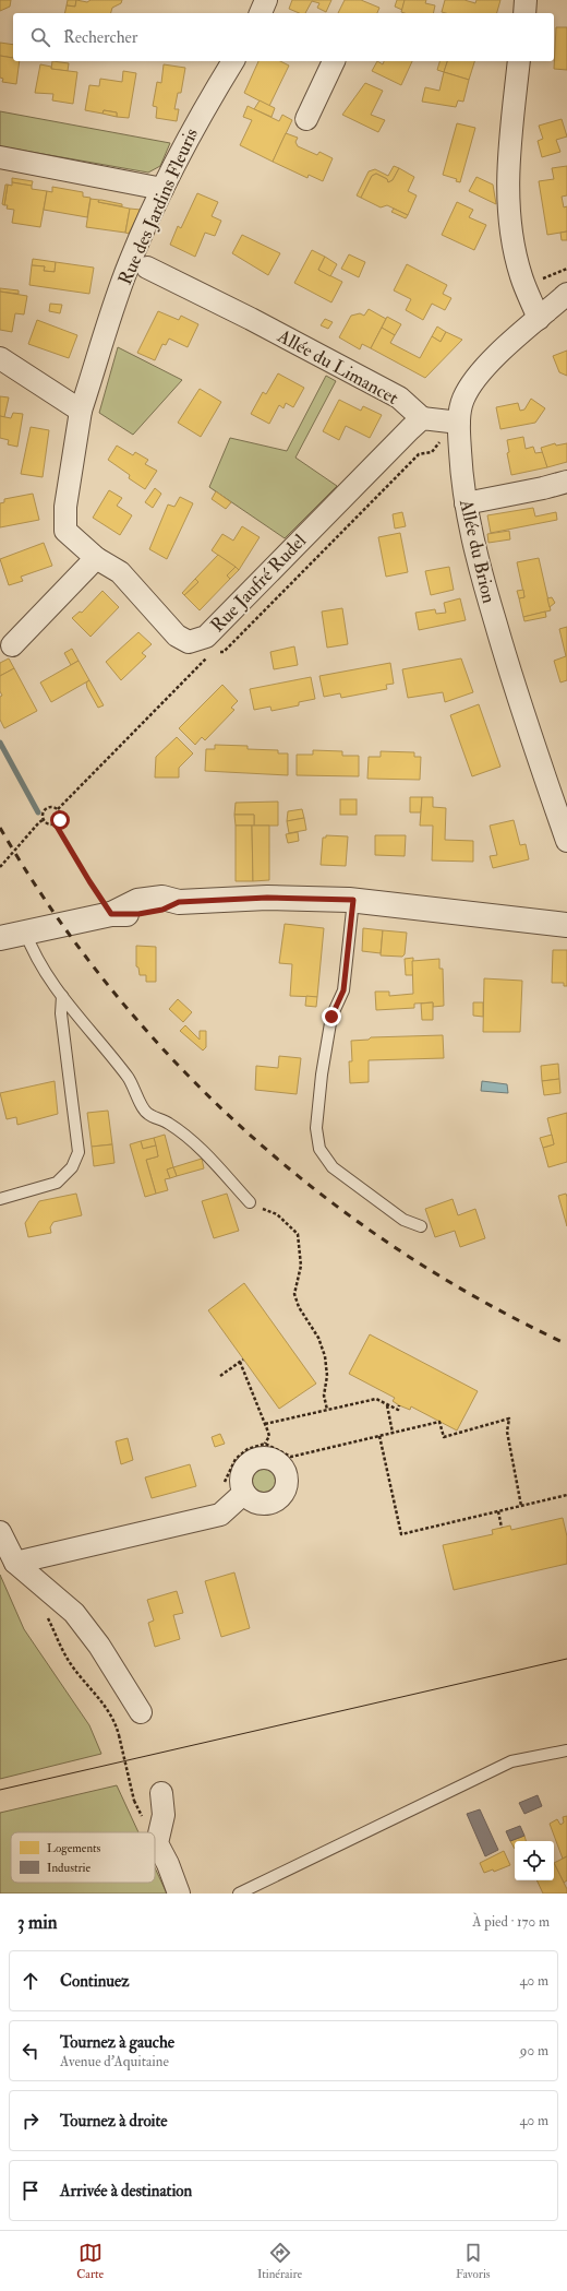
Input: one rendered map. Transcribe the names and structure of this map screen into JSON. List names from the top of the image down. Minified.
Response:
{"streets":{"street":["Rue des Jardins Fleuris","Allée du Limancet","Allée du Brion","Rue Jaufré Rudel"]},"crossings":[["Rue des Jardins Fleuris","Rue Jaufré Rudel"],["Allée du Limancet","Rue Jaufré Rudel"]],"legend":["Logements","Industrie"],"page":{"search":"Rechercher","heading":["3 min","À pied · 170 m"],"list":[["Continuez","40 m"],["Tournez à gauche","Avenue d'Aquitaine","90 m"],["Tournez à droite","40 m"],"Arrivée à destination"],"nav":["Carte","Itinéraire","Favoris"]}}
